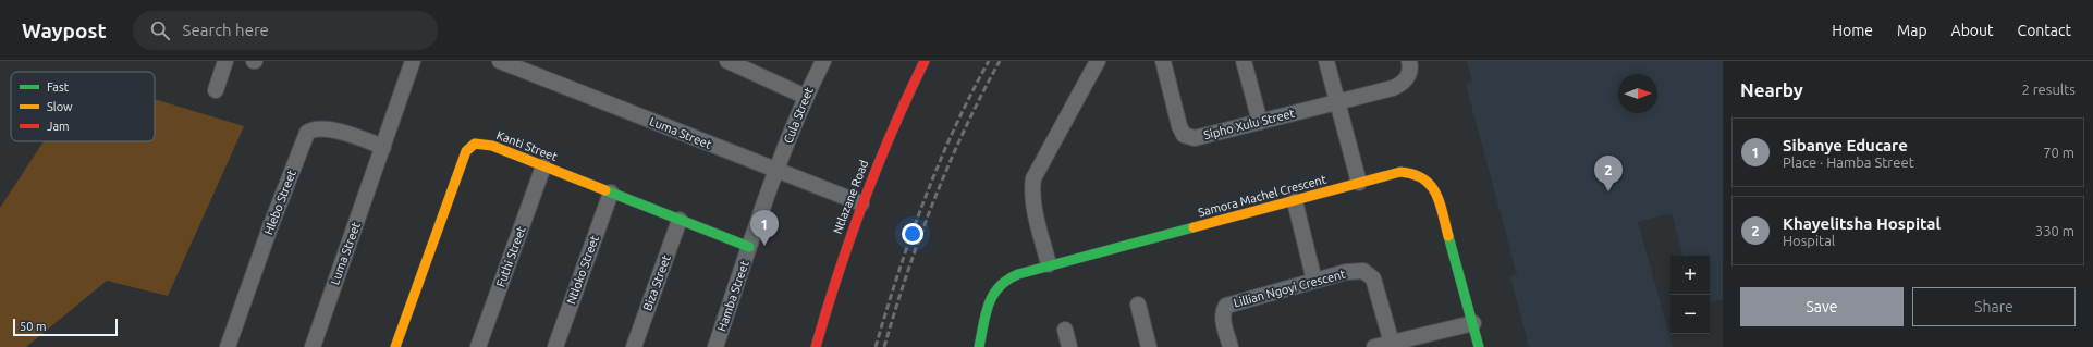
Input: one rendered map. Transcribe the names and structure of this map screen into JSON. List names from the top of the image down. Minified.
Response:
{"streets":{"street":["Cula Street","Sipho Xulu Street","Luma Street","Kanti Street","Samora Machel Crescent","Ntlazane Road","Hlebo Street","Futhi Street","Ntloko Street","Biza Street","Lillian Ngoyi Crescent","Hamba Street"]},"crossings":[["Cula Street","Luma Street"],["Cula Street","Hamba Street"],["Luma Street","Ntlazane Road"],["Luma Street","Hlebo Street"],["Luma Street","Hamba Street"],["Kanti Street","Futhi Street"],["Kanti Street","Ntloko Street"],["Kanti Street","Biza Street"],["Kanti Street","Hamba Street"]],"legend":["Fast","Slow","Jam"],"scale_bar":"50 m","north":"right","page":{"header":"Waypost","search":"Search here","nav":["Home","Map","About","Contact"],"heading":["Nearby","2 results"],"list":[{"mark":"1","name":"Sibanye Educare","note":"Place · Hamba Street","value":"70 m"},{"mark":"2","name":"Khayelitsha Hospital","note":"Hospital","value":"330 m"}],"pins":["2","1"],"map_buttons":["+","−"],"buttons":["Save","Share"],"scale":"50 m"}}
